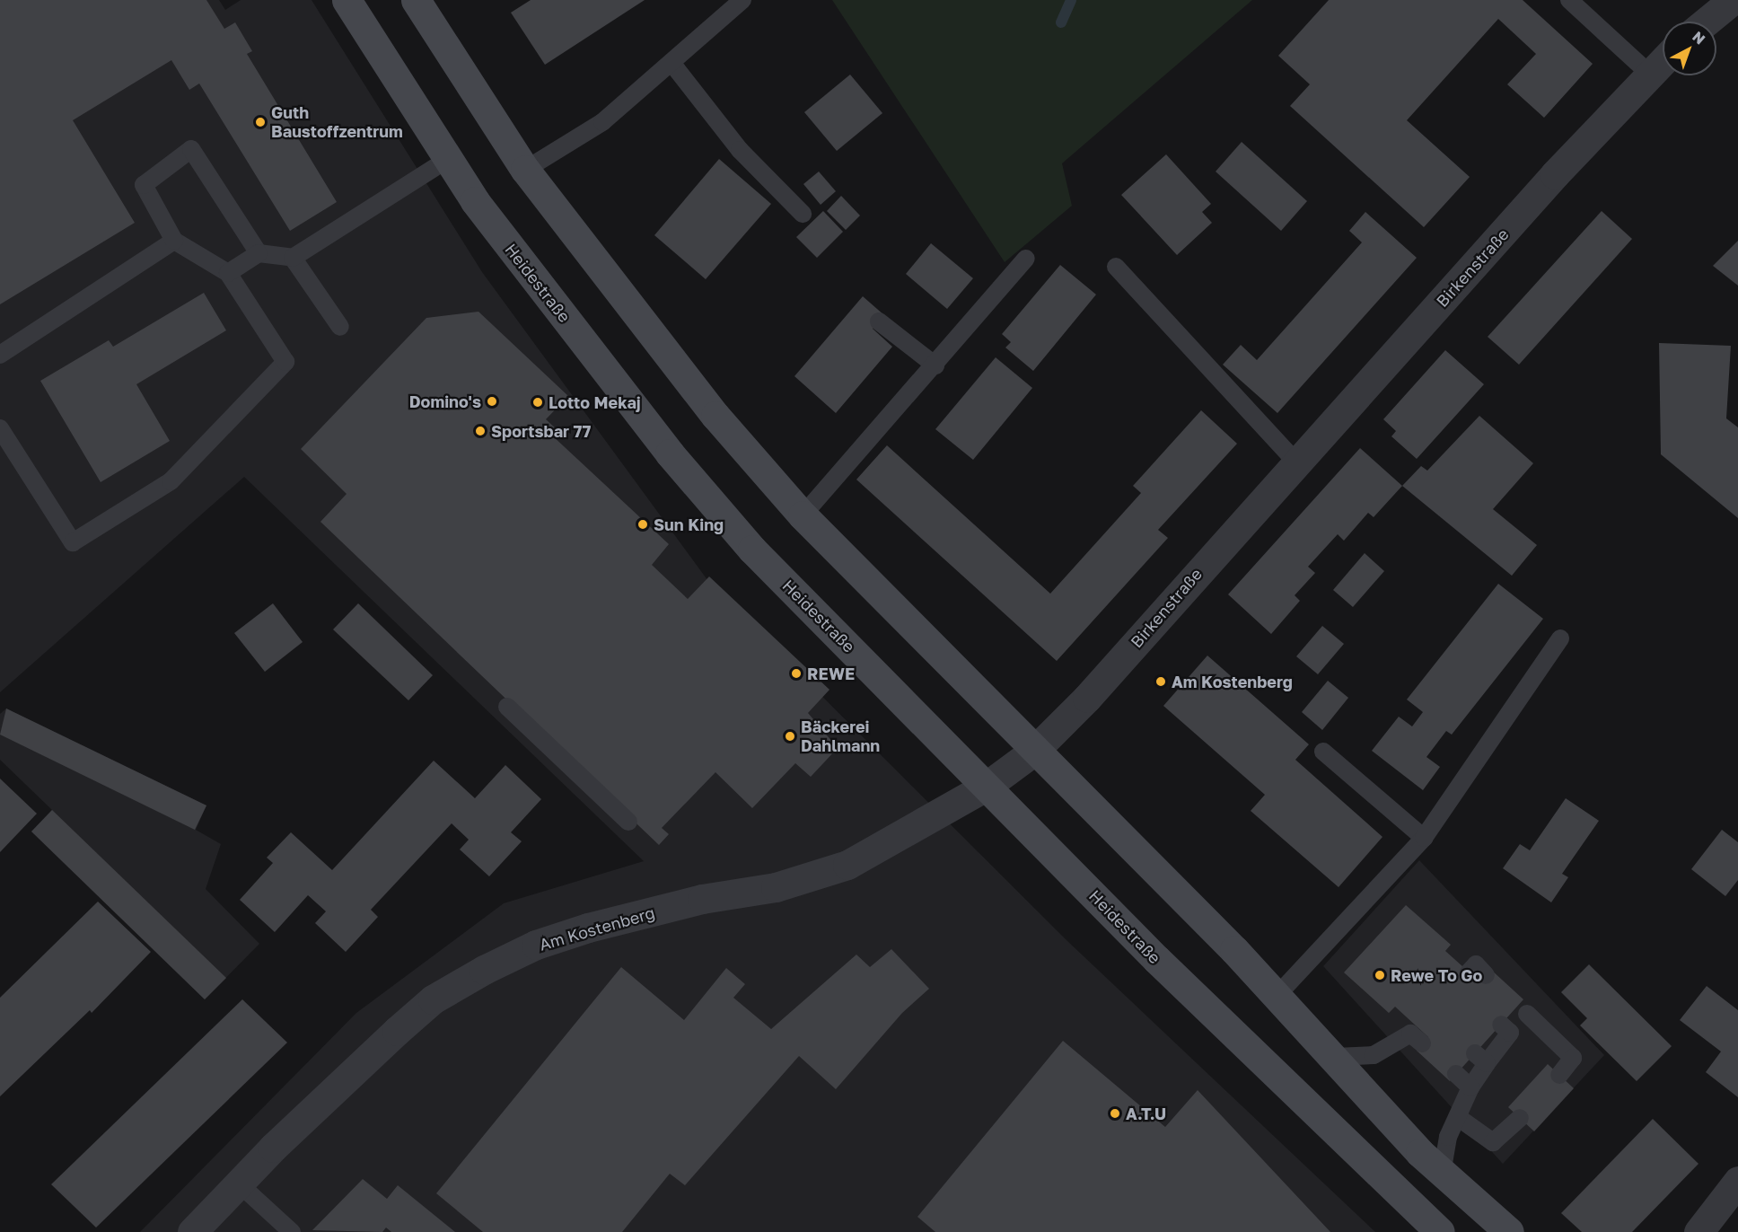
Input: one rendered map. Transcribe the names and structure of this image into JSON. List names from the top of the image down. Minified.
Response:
{"streets":{"main road":["Heidestraße"],"street":["Birkenstraße","Am Kostenberg"]},"crossings":[["Birkenstraße","Heidestraße"],["Birkenstraße","Am Kostenberg"],["Heidestraße","Am Kostenberg"]],"places":["Guth Baustoffzentrum","Domino's","Lotto Mekaj","Sportsbar 77","Sun King","REWE","Am Kostenberg","Bäckerei Dahlmann","Rewe To Go","A.T.U"],"north":"top right"}
